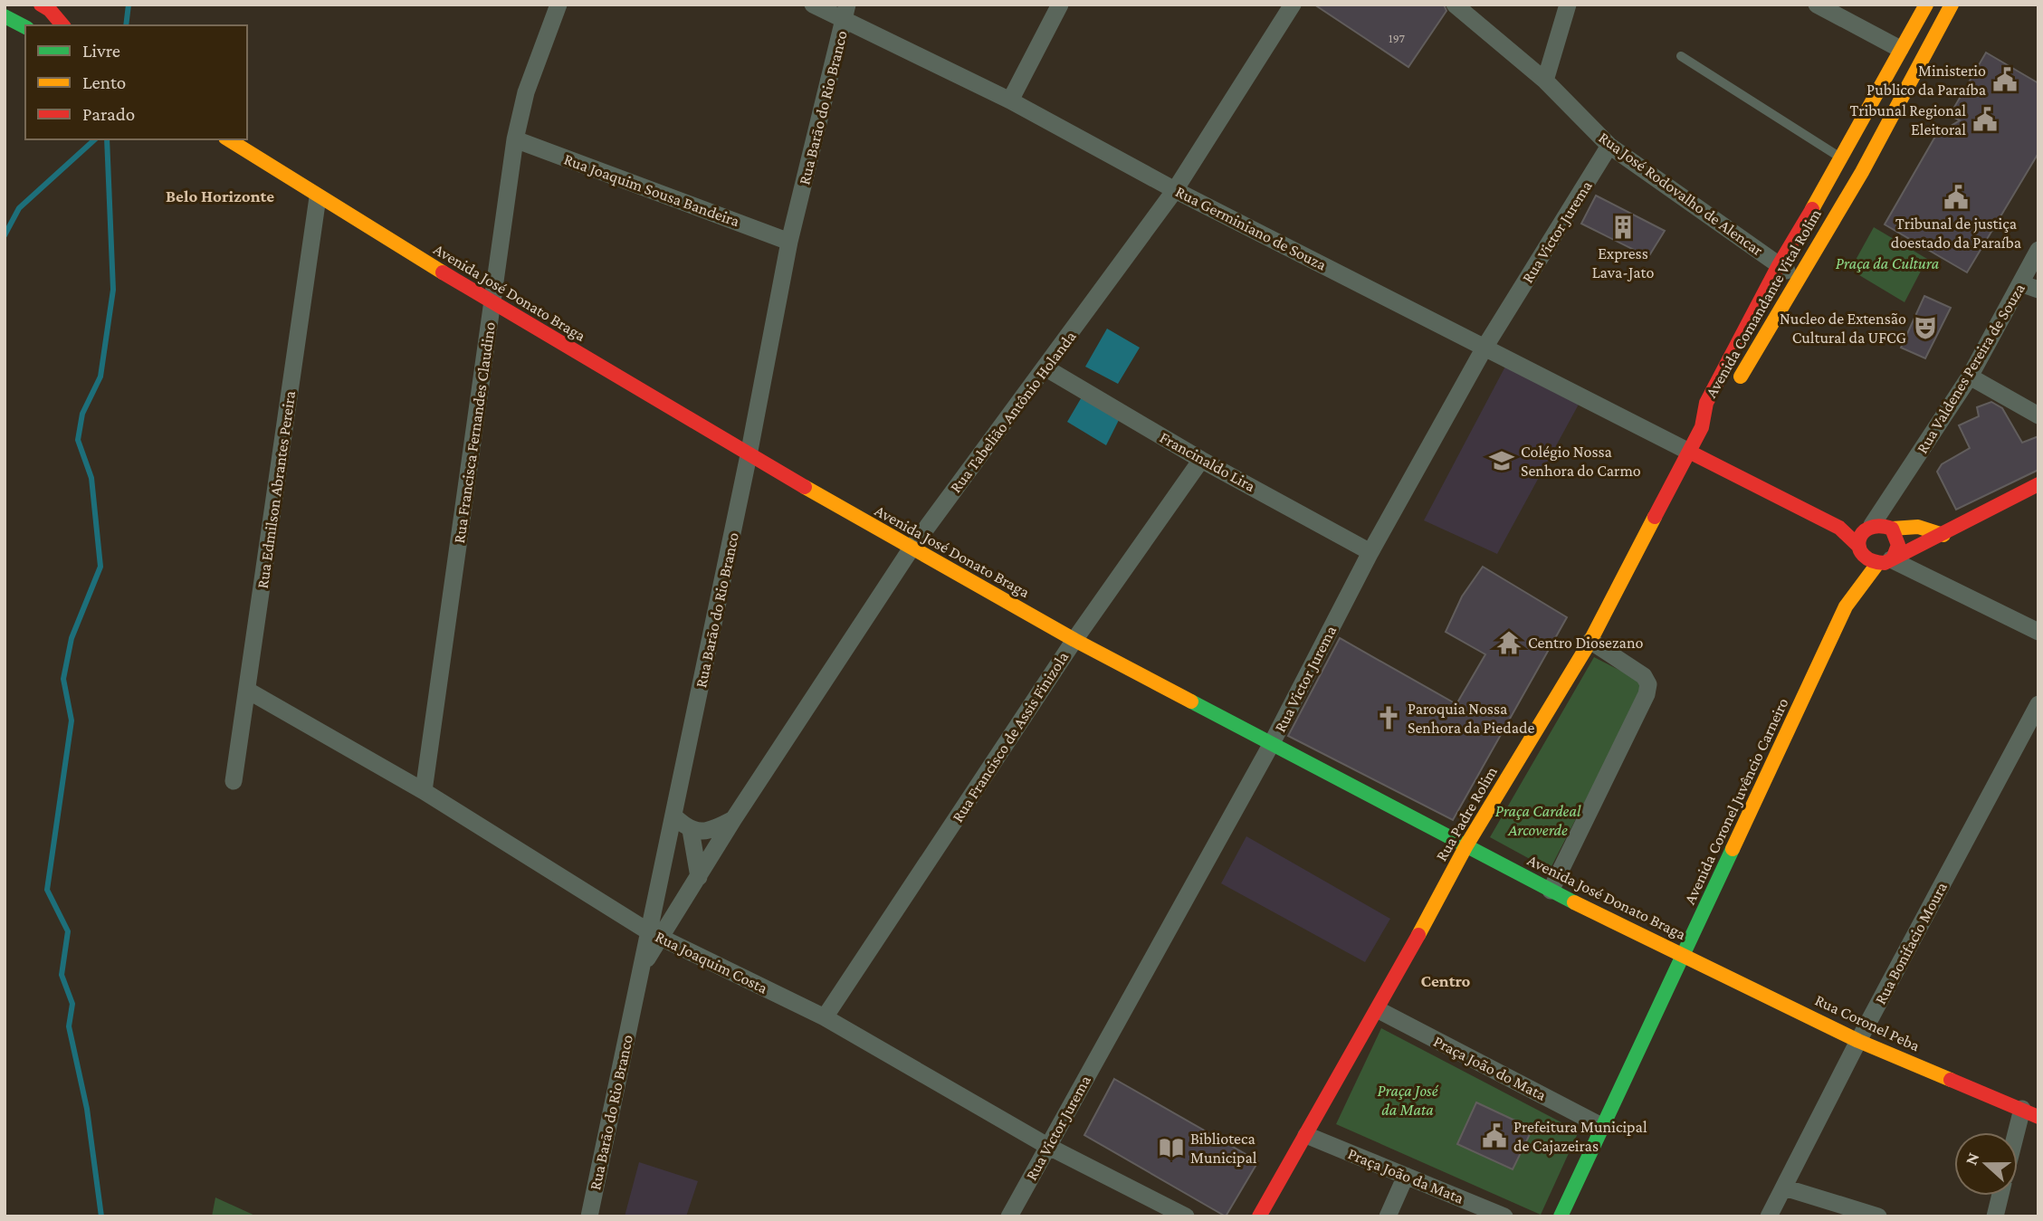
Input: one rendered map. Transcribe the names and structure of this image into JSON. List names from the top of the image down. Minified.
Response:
{"streets":{"main road":["Avenida José Donato Braga","Avenida Comandante Vital Rolim","Avenida Coronel Juvêncio Carneiro","Rua Padre Rolim","Rua Coronel Peba"],"street":["Rua Barāo do Rio Branco","Rua Joaquim Sousa Bandeira","Rua José Rodovalho de Alencar","Rua Germiniano de Souza","Rua Victor Jurema","Rua Valdenes Pereira de Souza","Rua Tabelião Antônio Holanda","Rua Francisca Fernandes Claudino","Francinaldo Lira","Rua Edmilson Abrantes Pereira","Rua Francisco de Assis Finizola","Rua Bonifacio Moura","Rua Joaquim Costa","Praça João do Mata","Praça João da Mata"]},"crossings":[["Rua Barāo do Rio Branco","Rua Joaquim Sousa Bandeira"],["Rua Barāo do Rio Branco","Rua Germiniano de Souza"],["Rua Barāo do Rio Branco","Avenida José Donato Braga"],["Rua Barāo do Rio Branco","Rua Tabelião Antônio Holanda"],["Rua Barāo do Rio Branco","Rua Joaquim Costa"],["Rua Joaquim Sousa Bandeira","Rua Francisca Fernandes Claudino"],["Rua José Rodovalho de Alencar","Rua Victor Jurema"],["Rua José Rodovalho de Alencar","Avenida Comandante Vital Rolim"],["Rua Germiniano de Souza","Rua Victor Jurema"],["Rua Germiniano de Souza","Rua Tabelião Antônio Holanda"],["Rua Germiniano de Souza","Rua Padre Rolim"],["Rua Victor Jurema","Avenida José Donato Braga"],["Rua Victor Jurema","Francinaldo Lira"],["Rua Victor Jurema","Rua Joaquim Costa"],["Avenida José Donato Braga","Rua Tabelião Antônio Holanda"],["Avenida José Donato Braga","Rua Francisca Fernandes Claudino"],["Avenida José Donato Braga","Rua Edmilson Abrantes Pereira"],["Avenida José Donato Braga","Rua Francisco de Assis Finizola"],["Avenida José Donato Braga","Avenida Coronel Juvêncio Carneiro"],["Avenida José Donato Braga","Rua Padre Rolim"],["Avenida José Donato Braga","Rua Coronel Peba"],["Avenida Comandante Vital Rolim","Rua Padre Rolim"],["Rua Valdenes Pereira de Souza","Avenida Coronel Juvêncio Carneiro"],["Rua Tabelião Antônio Holanda","Francinaldo Lira"],["Rua Tabelião Antônio Holanda","Rua Joaquim Costa"],["Rua Francisca Fernandes Claudino","Rua Joaquim Costa"],["Francinaldo Lira","Rua Francisco de Assis Finizola"],["Rua Edmilson Abrantes Pereira","Rua Joaquim Costa"],["Rua Francisco de Assis Finizola","Rua Joaquim Costa"],["Avenida Coronel Juvêncio Carneiro","Rua Coronel Peba"],["Avenida Coronel Juvêncio Carneiro","Praça João do Mata"],["Rua Padre Rolim","Praça João do Mata"],["Rua Padre Rolim","Praça João da Mata"],["Rua Bonifacio Moura","Rua Coronel Peba"]],"districts":["Belo Horizonte","Centro"],"parks":["Praça da Cultura","Praça Cardeal Arcoverde","Praça José da Mata"],"places":{"public building":["Ministerio Publico da Paraíba","Tribunal Regional Eleitoral","Tribunal de justiça doestado da Paraíba","Prefeitura Municipal de Cajazeiras"],"building":["Express Lava-Jato"],"theatre":["Nucleo de Extensão Cultural da UFCG"],"school or university":["Colégio Nossa Senhora do Carmo"],"temple":["Centro Diosezano"],"church":["Paroquia Nossa Senhora da Piedade"],"library":["Biblioteca Municipal"]},"house_numbers":["197"],"legend":["Livre","Lento","Parado"],"north":"left"}
